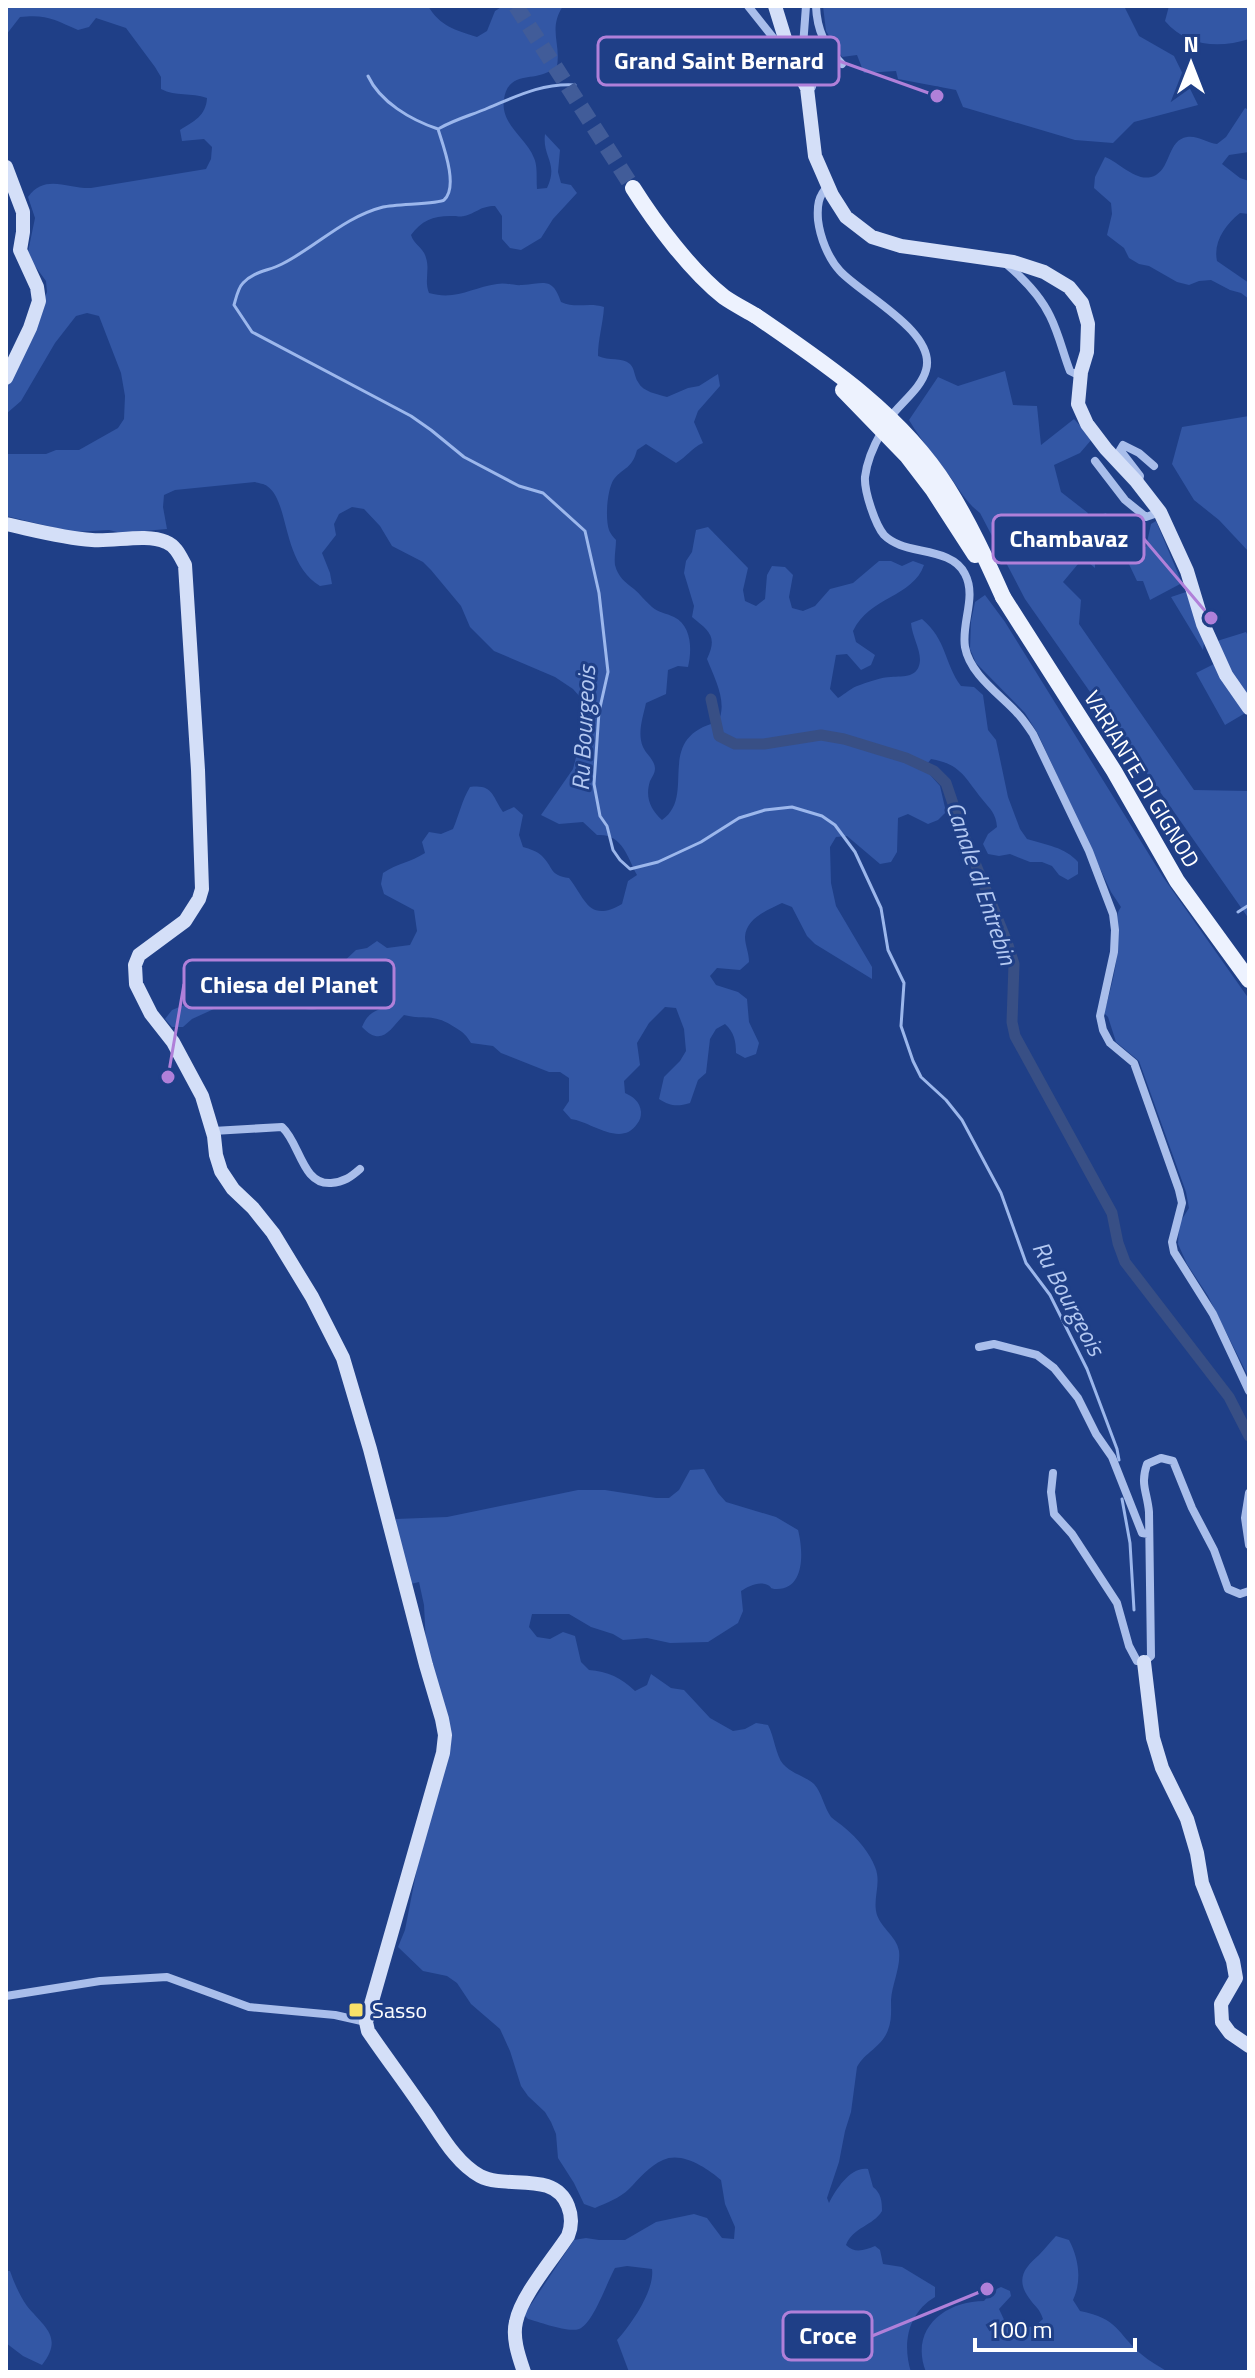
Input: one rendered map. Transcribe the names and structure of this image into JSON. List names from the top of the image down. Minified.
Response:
{"streets":{"main road":["VARIANTE DI GIGNOD"]},"water":["Ru Bourgeois","Canale di Entrebin"],"places":{"other":["Grand Saint Bernard","Chambavaz","Chiesa del Planet","Croce"],"transit":["Sasso"]},"scale_bar":"100 m","north":"top"}
